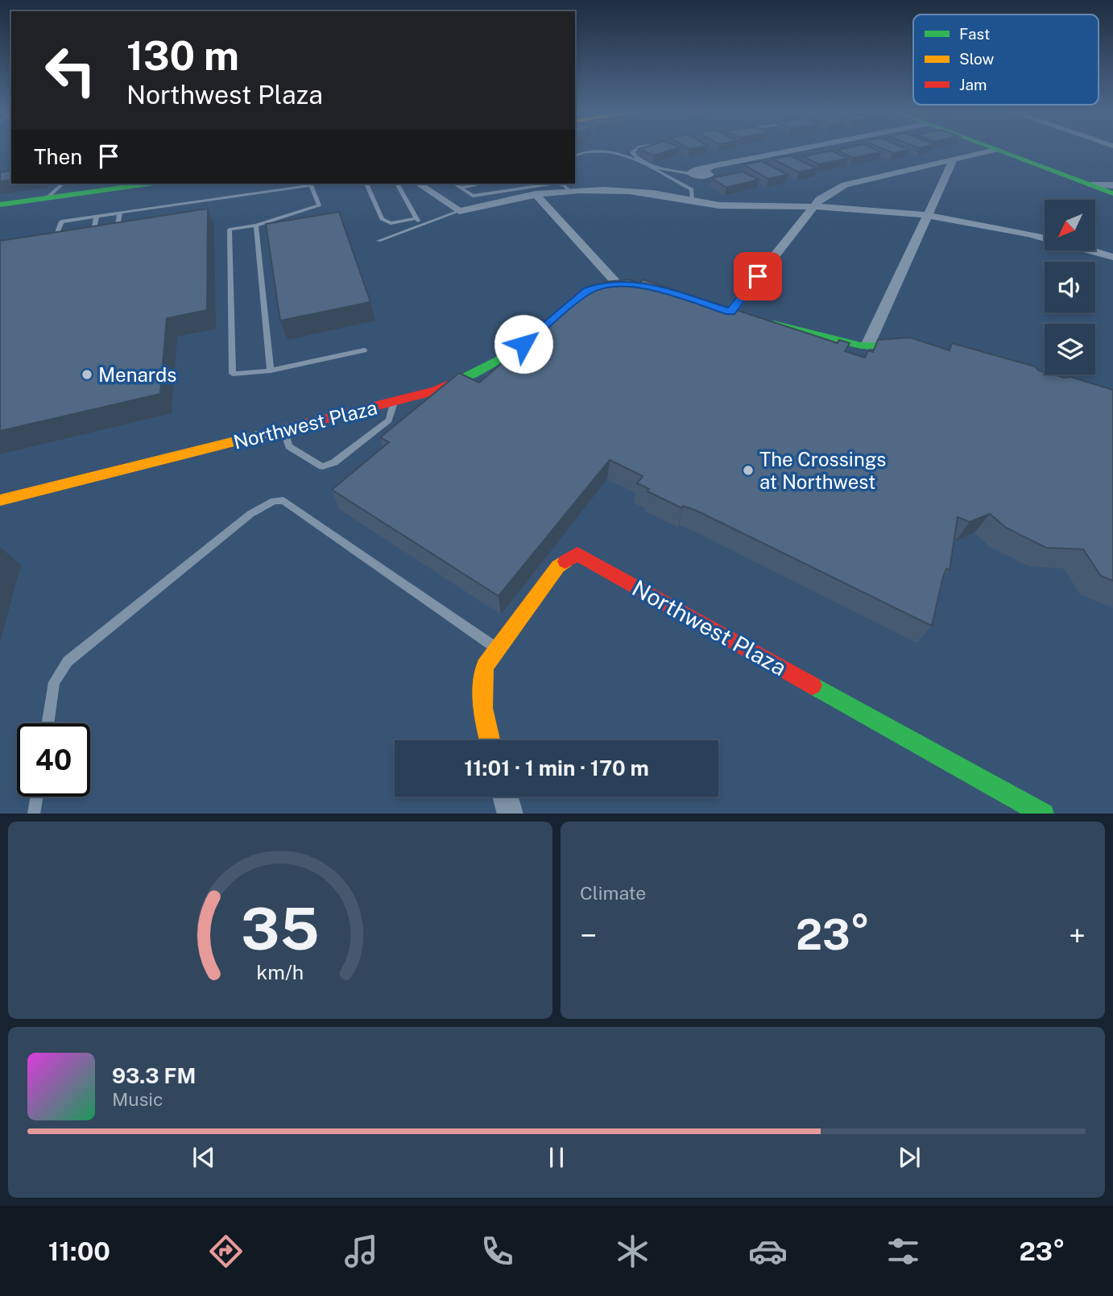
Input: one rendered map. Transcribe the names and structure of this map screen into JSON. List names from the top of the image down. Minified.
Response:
{"streets":{"street":["Northwest Plaza"]},"places":["Menards","The Crossings at Northwest"],"legend":["Fast","Slow","Jam"],"north":"bottom left","page":{"turn":["130 m","Northwest Plaza"],"then":"Then","limit":"40","trip":"11:01 · 1 min · 170 m","tile":"Climate","heat":["−","23°","+"],"song":["93.3 FM","Music"],"tabs":["11:00","23°"],"gauge":["35","km/h"]}}
